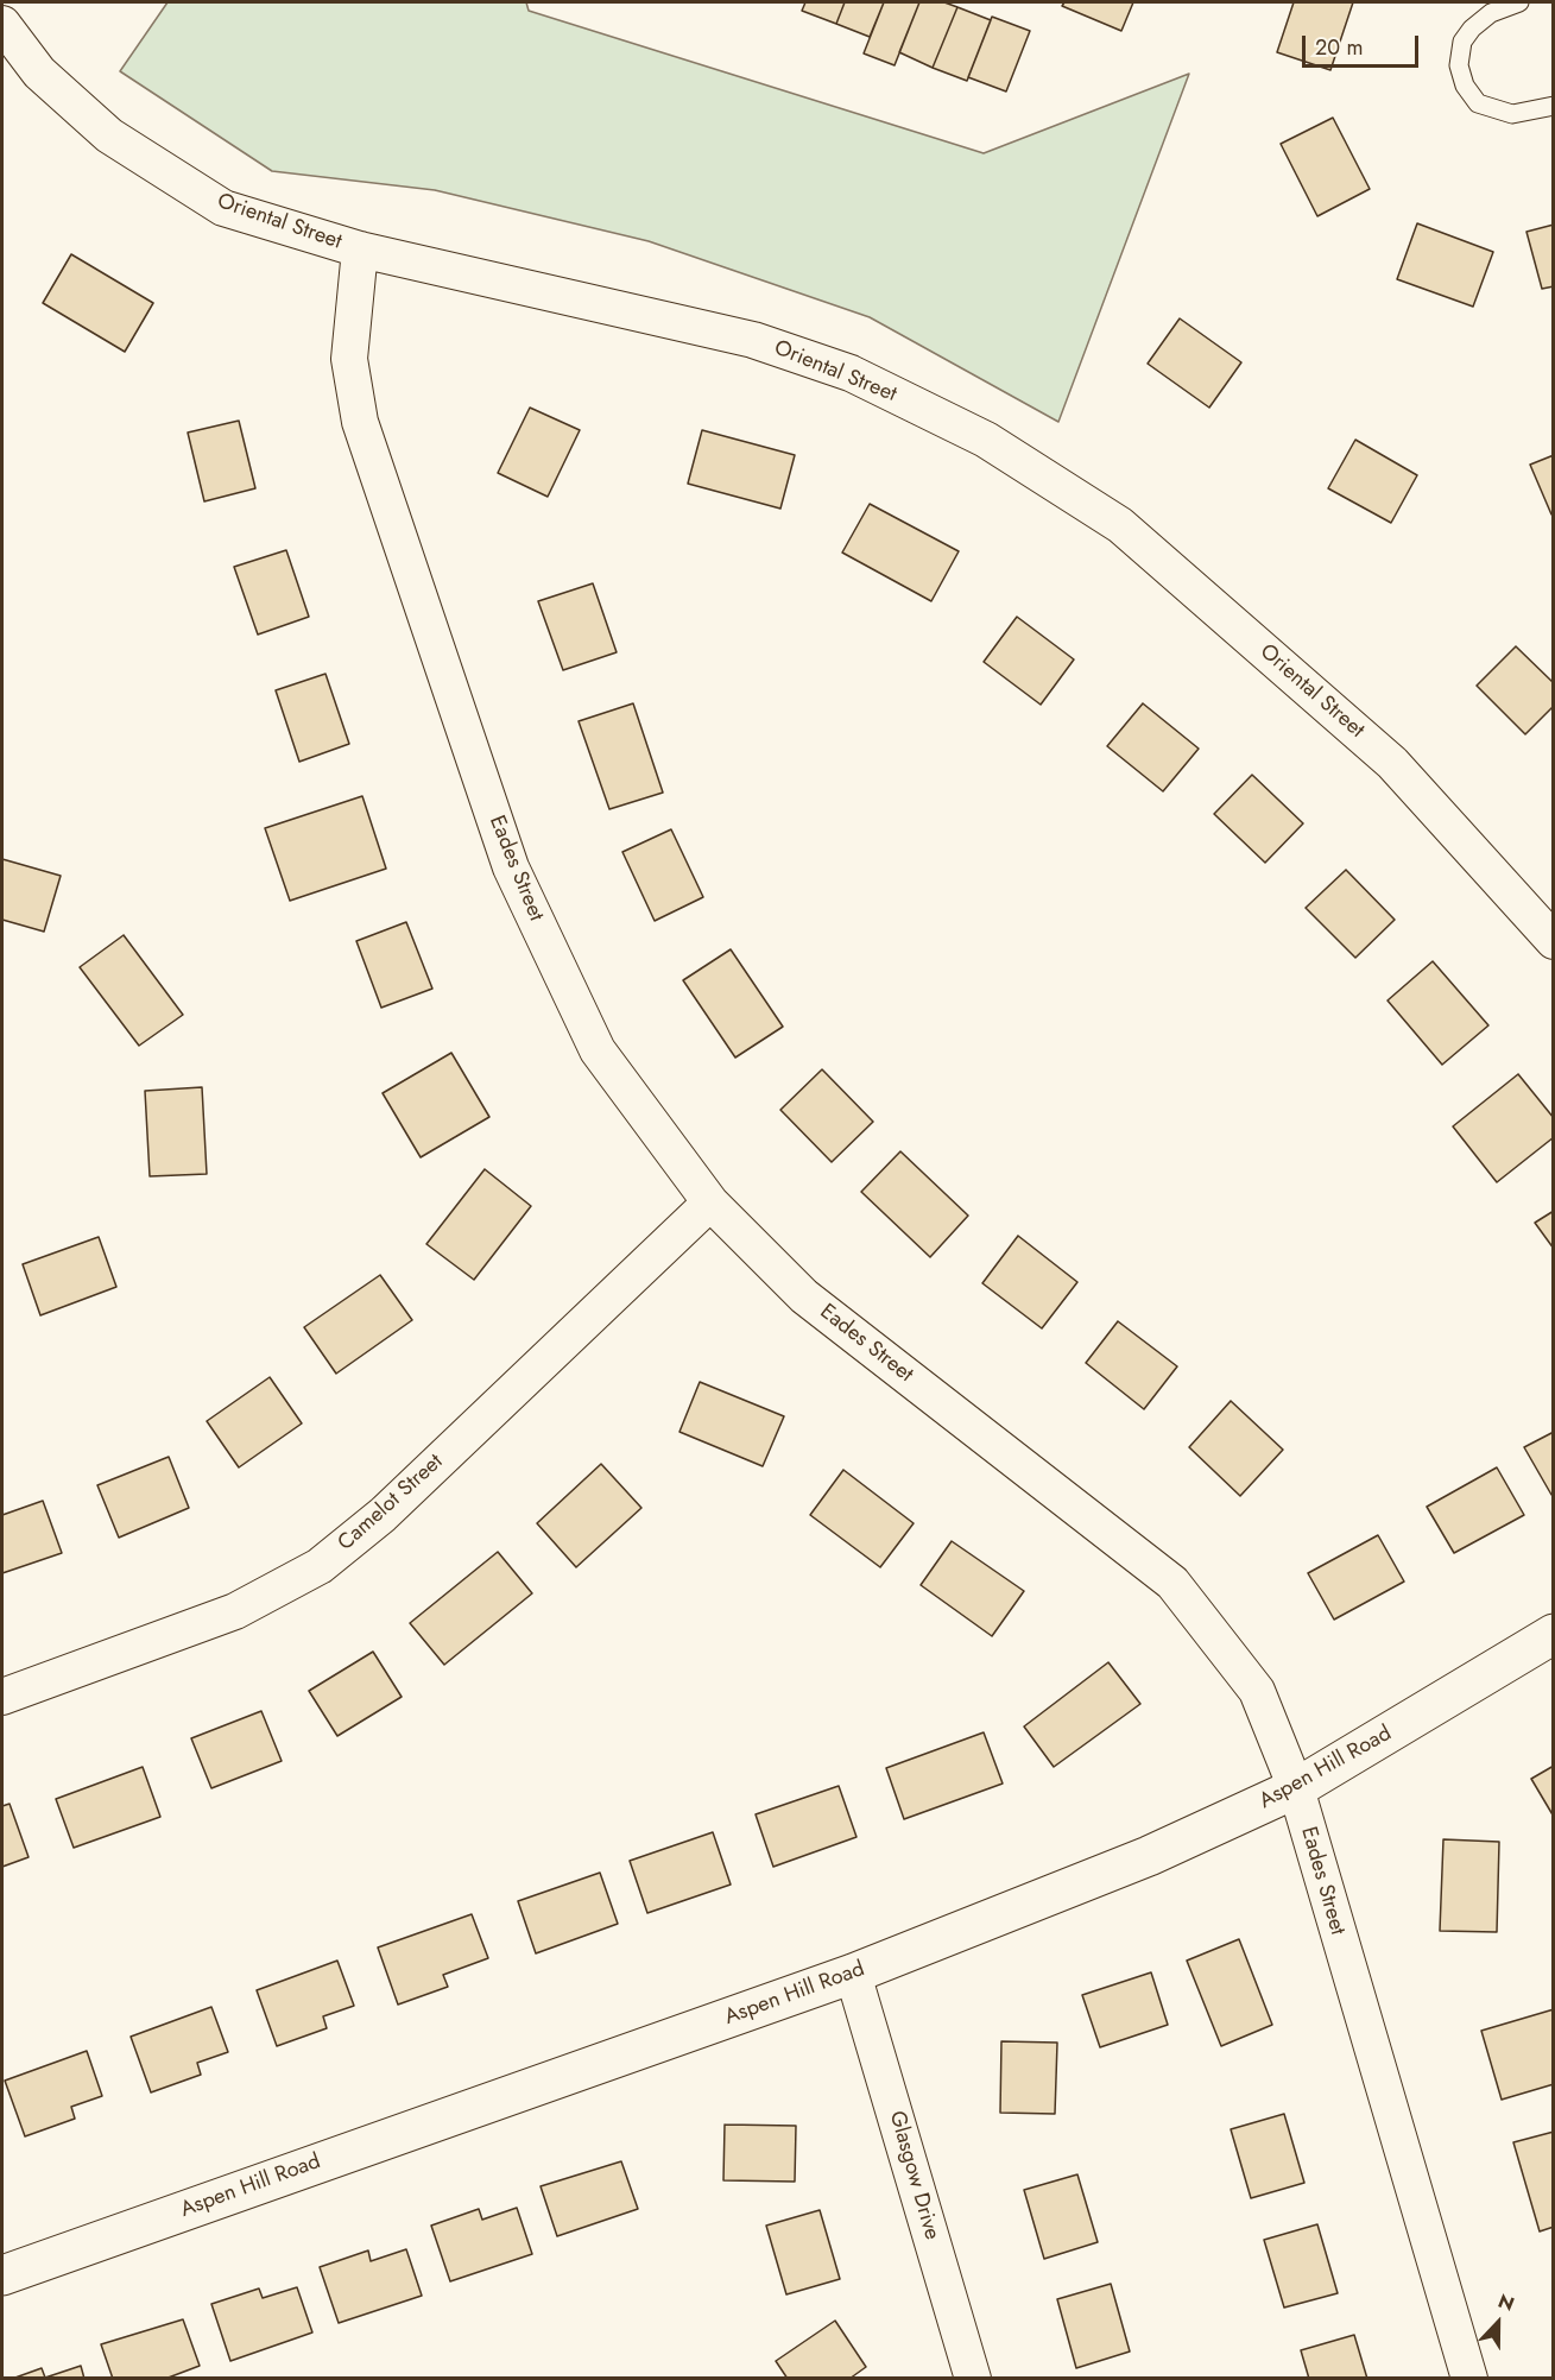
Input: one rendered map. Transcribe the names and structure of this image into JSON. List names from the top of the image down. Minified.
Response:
{"streets":{"street":["Oriental Street","Eades Street","Camelot Street","Aspen Hill Road","Glasgow Drive"]},"crossings":[["Oriental Street","Eades Street"],["Eades Street","Camelot Street"],["Eades Street","Aspen Hill Road"],["Aspen Hill Road","Glasgow Drive"]],"scale_bar":"20 m","north":"top"}
